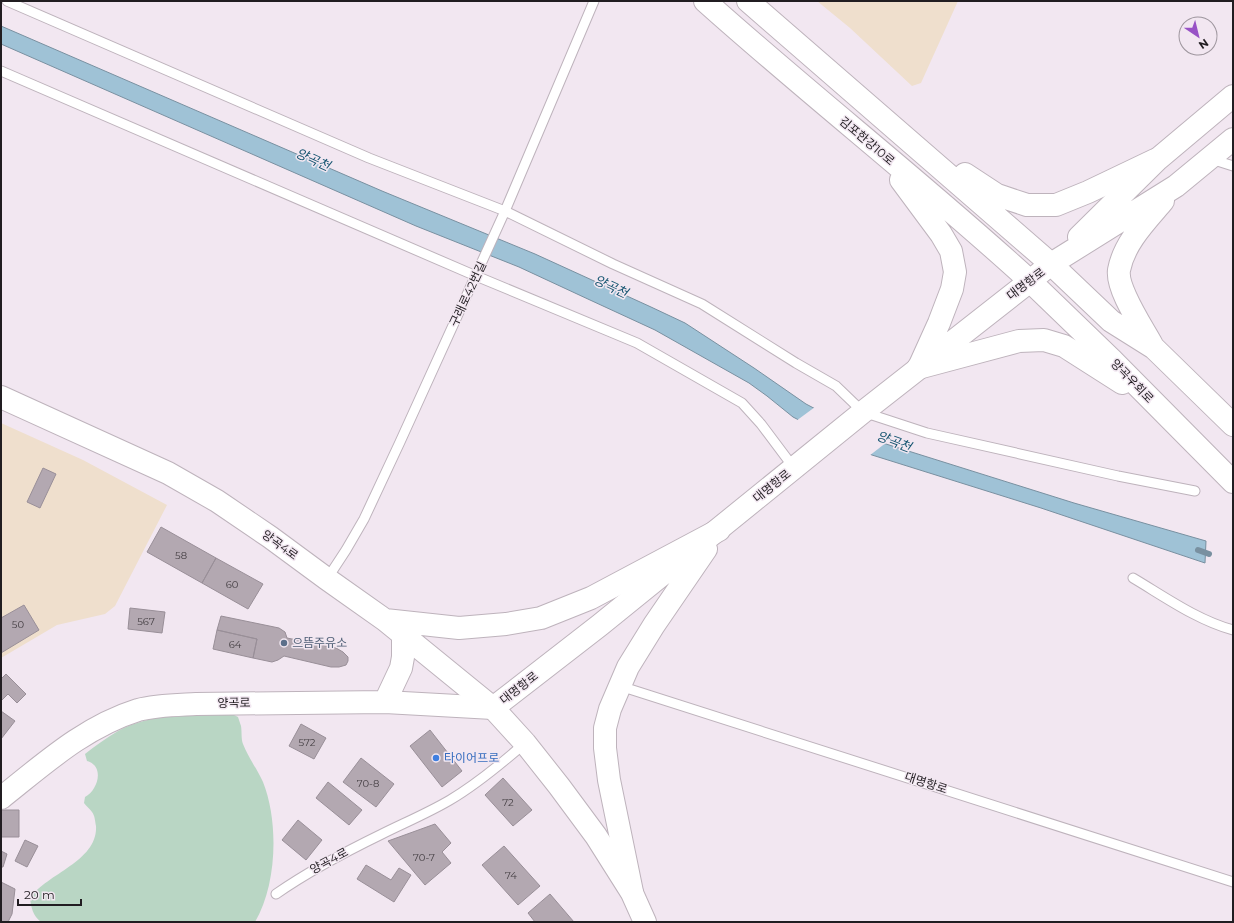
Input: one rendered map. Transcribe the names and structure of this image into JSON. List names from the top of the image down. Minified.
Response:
{"streets":{"street":["김포한강10로","대명항로","양곡우회로","양곡4로","양곡로"],"lane":["구래로42번길"]},"crossings":[["김포한강10로","대명항로"],["김포한강10로","양곡우회로"],["대명항로","양곡우회로"],["대명항로","양곡4로"],["대명항로","양곡로"],["구래로42번길","양곡4로"],["양곡4로","양곡로"]],"water":["양곡천"],"places":["으뜸주유소","타이어프로"],"house_numbers":["58","60","567","50","64","572","70-8","72","70-7","74"],"scale_bar":"20 m","north":"bottom right"}
